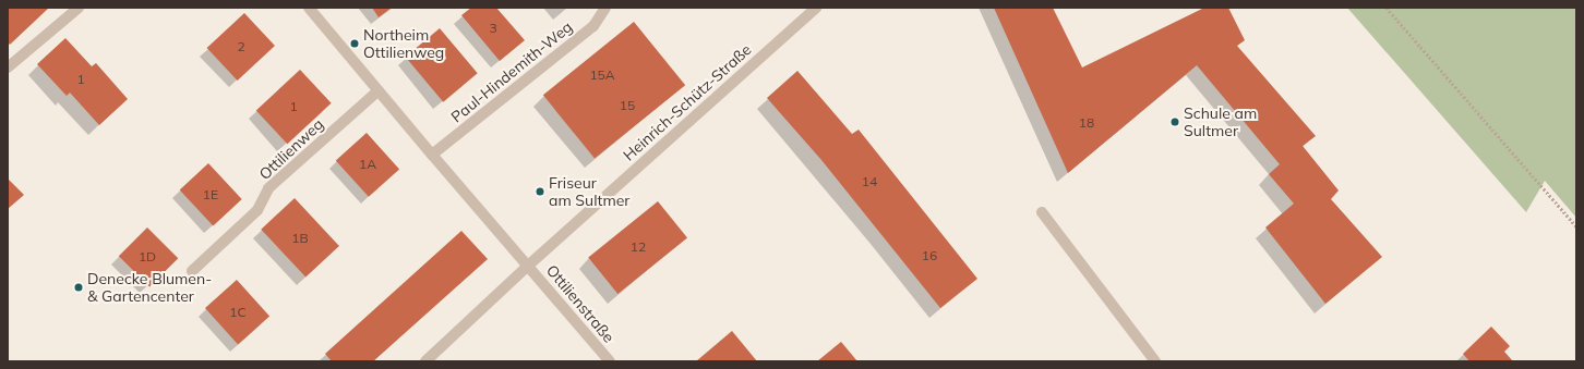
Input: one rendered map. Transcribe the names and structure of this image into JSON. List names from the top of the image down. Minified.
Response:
{"streets":{"street":["Paul-Hindemith-Weg","Heinrich-Schütz-Straße","Ottilienweg","Ottilienstraße"]},"crossings":[["Heinrich-Schütz-Straße","Ottilienstraße"]],"places":["Northeim Ottilienweg","Schule am Sultmer","Friseur am Sultmer","Denecke Blumen- & Gartencenter"],"house_numbers":["3","2","15A","1","15","1","18","1A","14","1E","1B","12","16","1D","1C"]}
